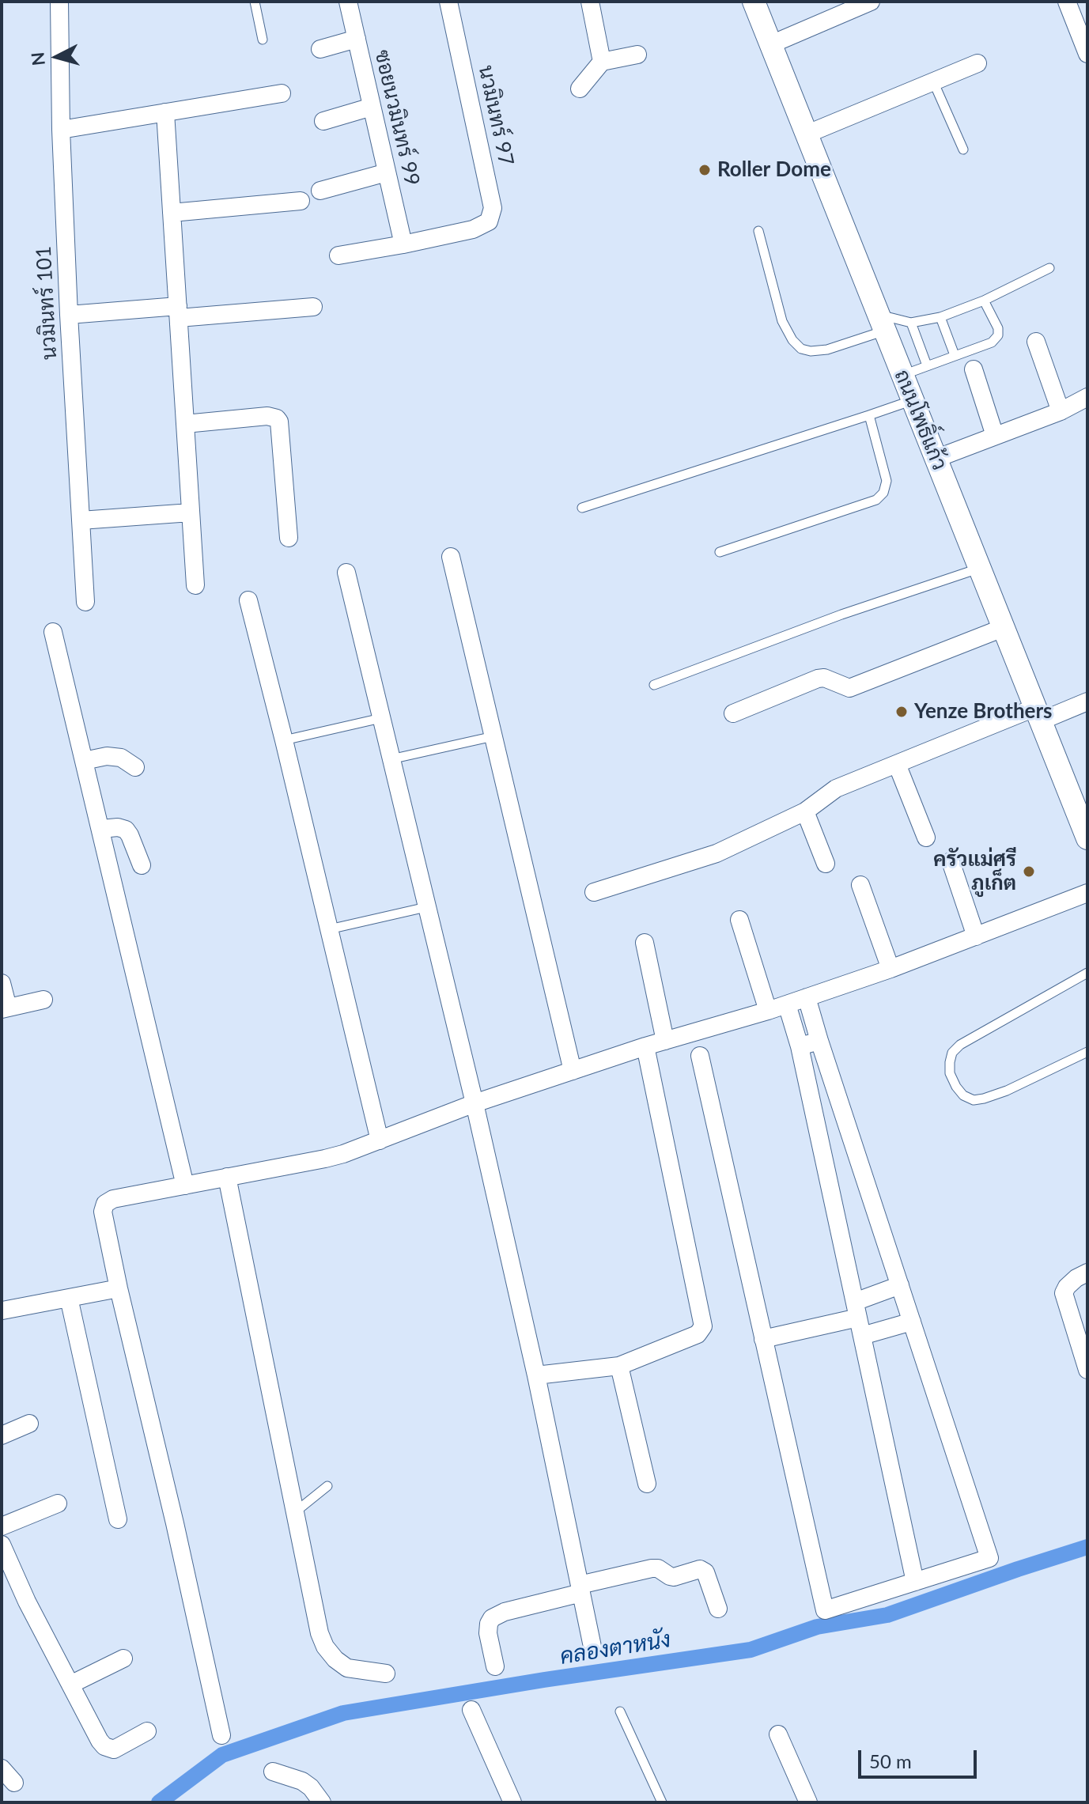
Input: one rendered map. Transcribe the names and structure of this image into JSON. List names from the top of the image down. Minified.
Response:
{"streets":{"street":["นวมินทร์ 97","ซอยนวมินทร์ 99","นวมินทร์ 101","ถนนโพธิ์แก้ว"]},"crossings":[["นวมินทร์ 97","ซอยนวมินทร์ 99"]],"water":["คลองตาหนัง"],"places":["Roller Dome","Yenze Brothers","ครัวแม่ศรี ภูเก็ต"],"scale_bar":"50 m","north":"left"}
